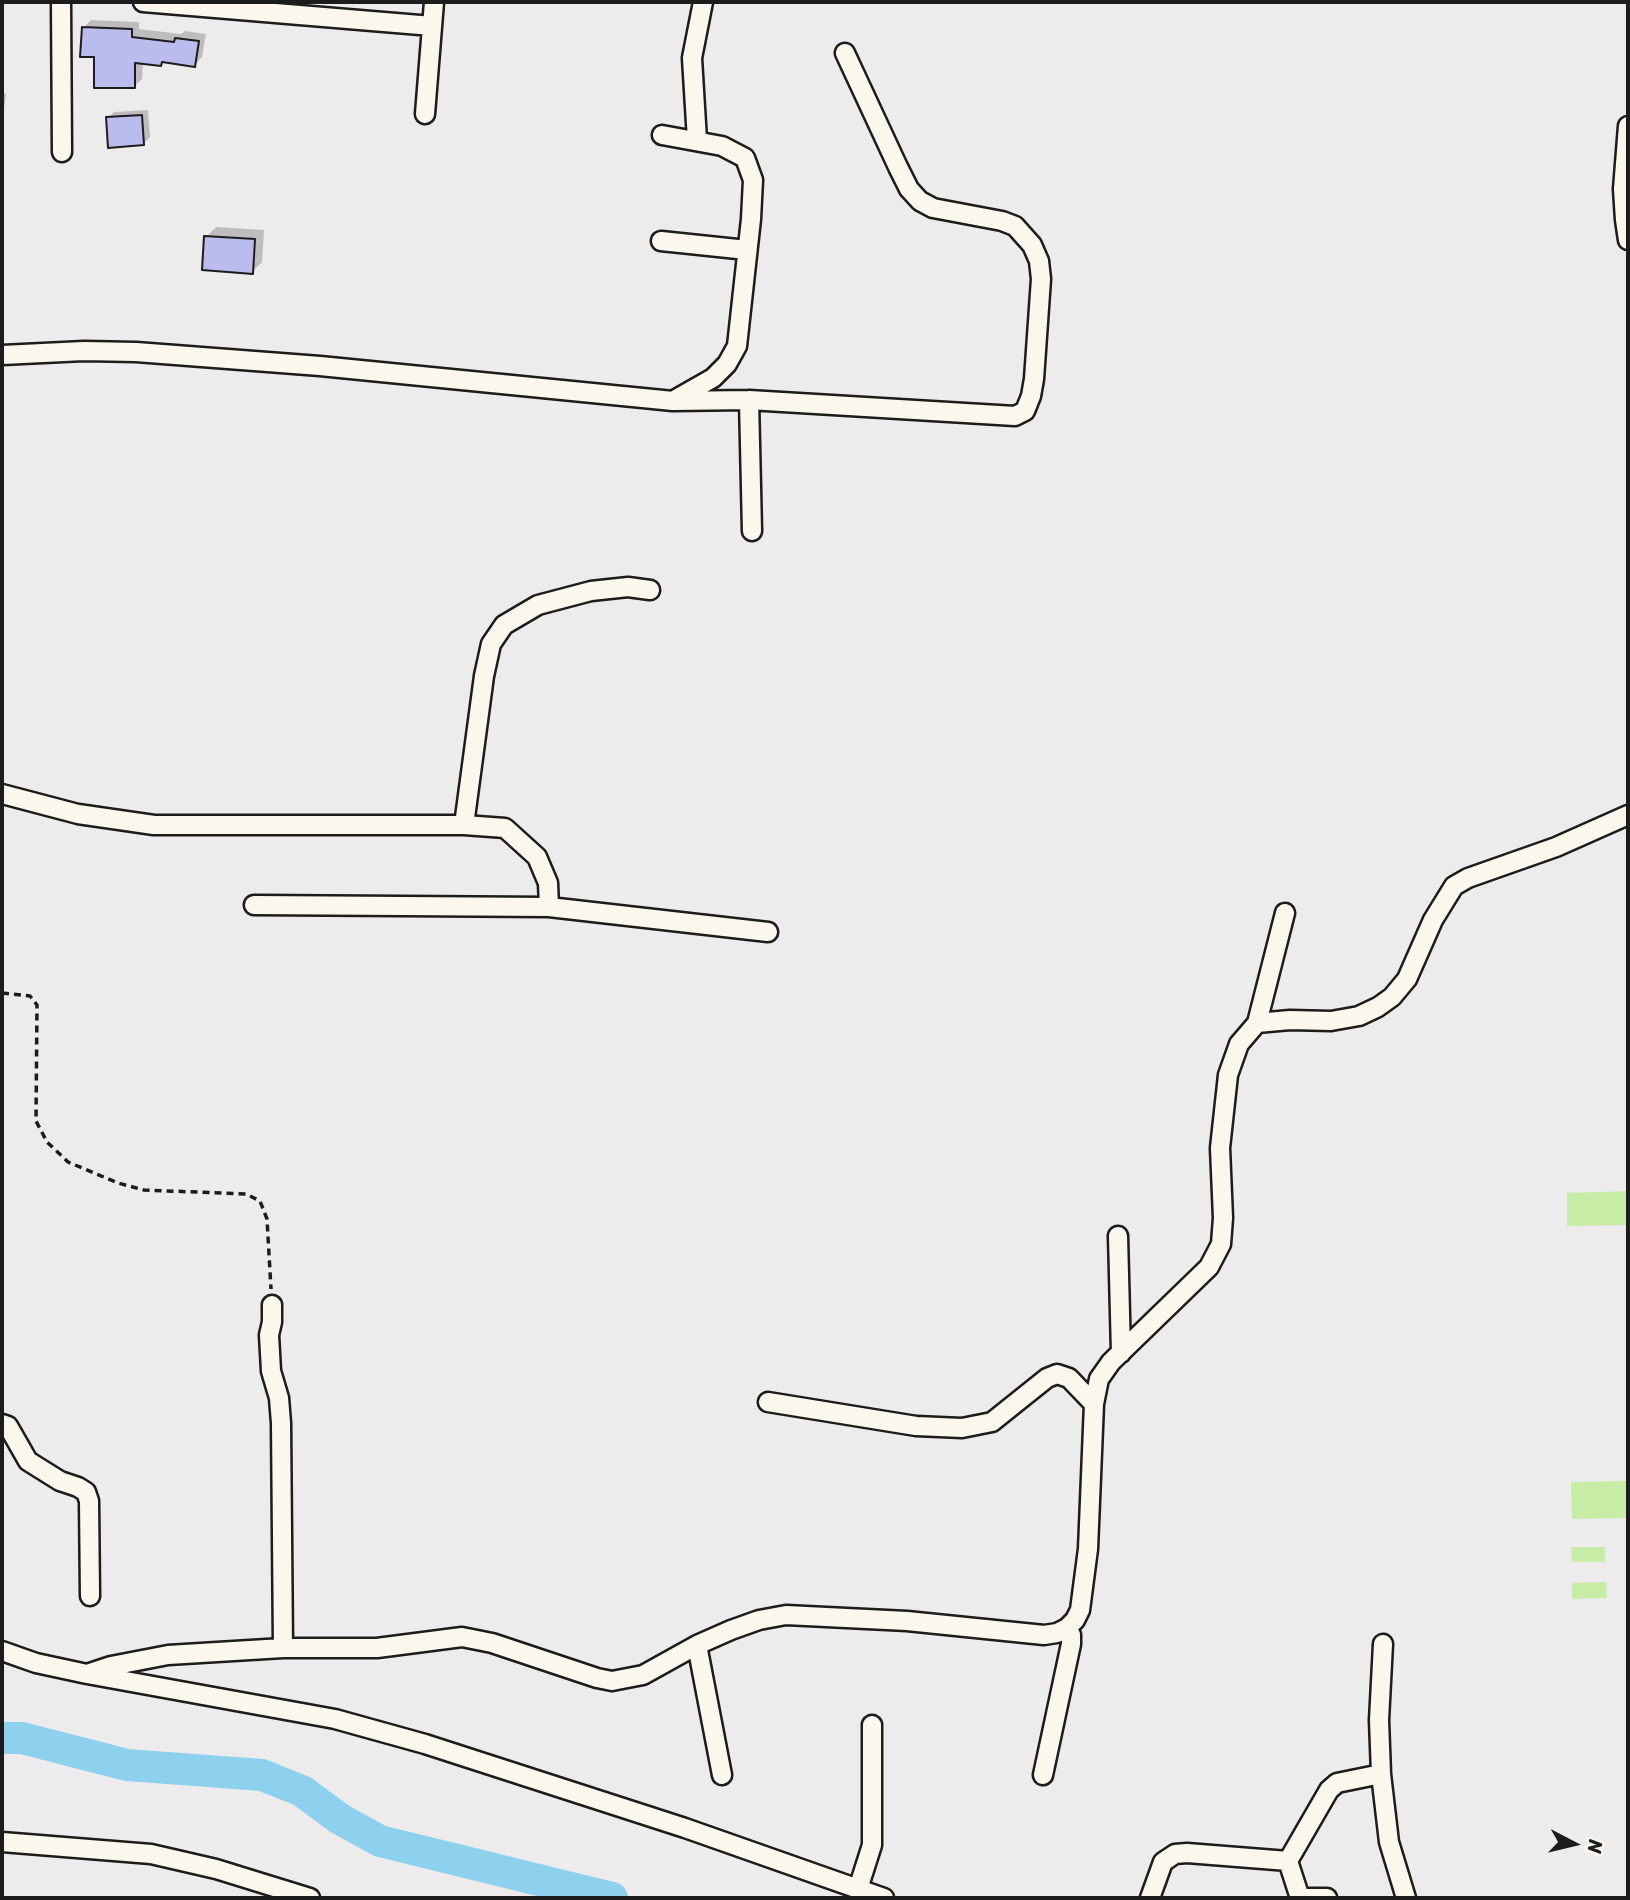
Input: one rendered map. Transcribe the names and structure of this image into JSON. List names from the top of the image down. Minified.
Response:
{"north":"right"}
